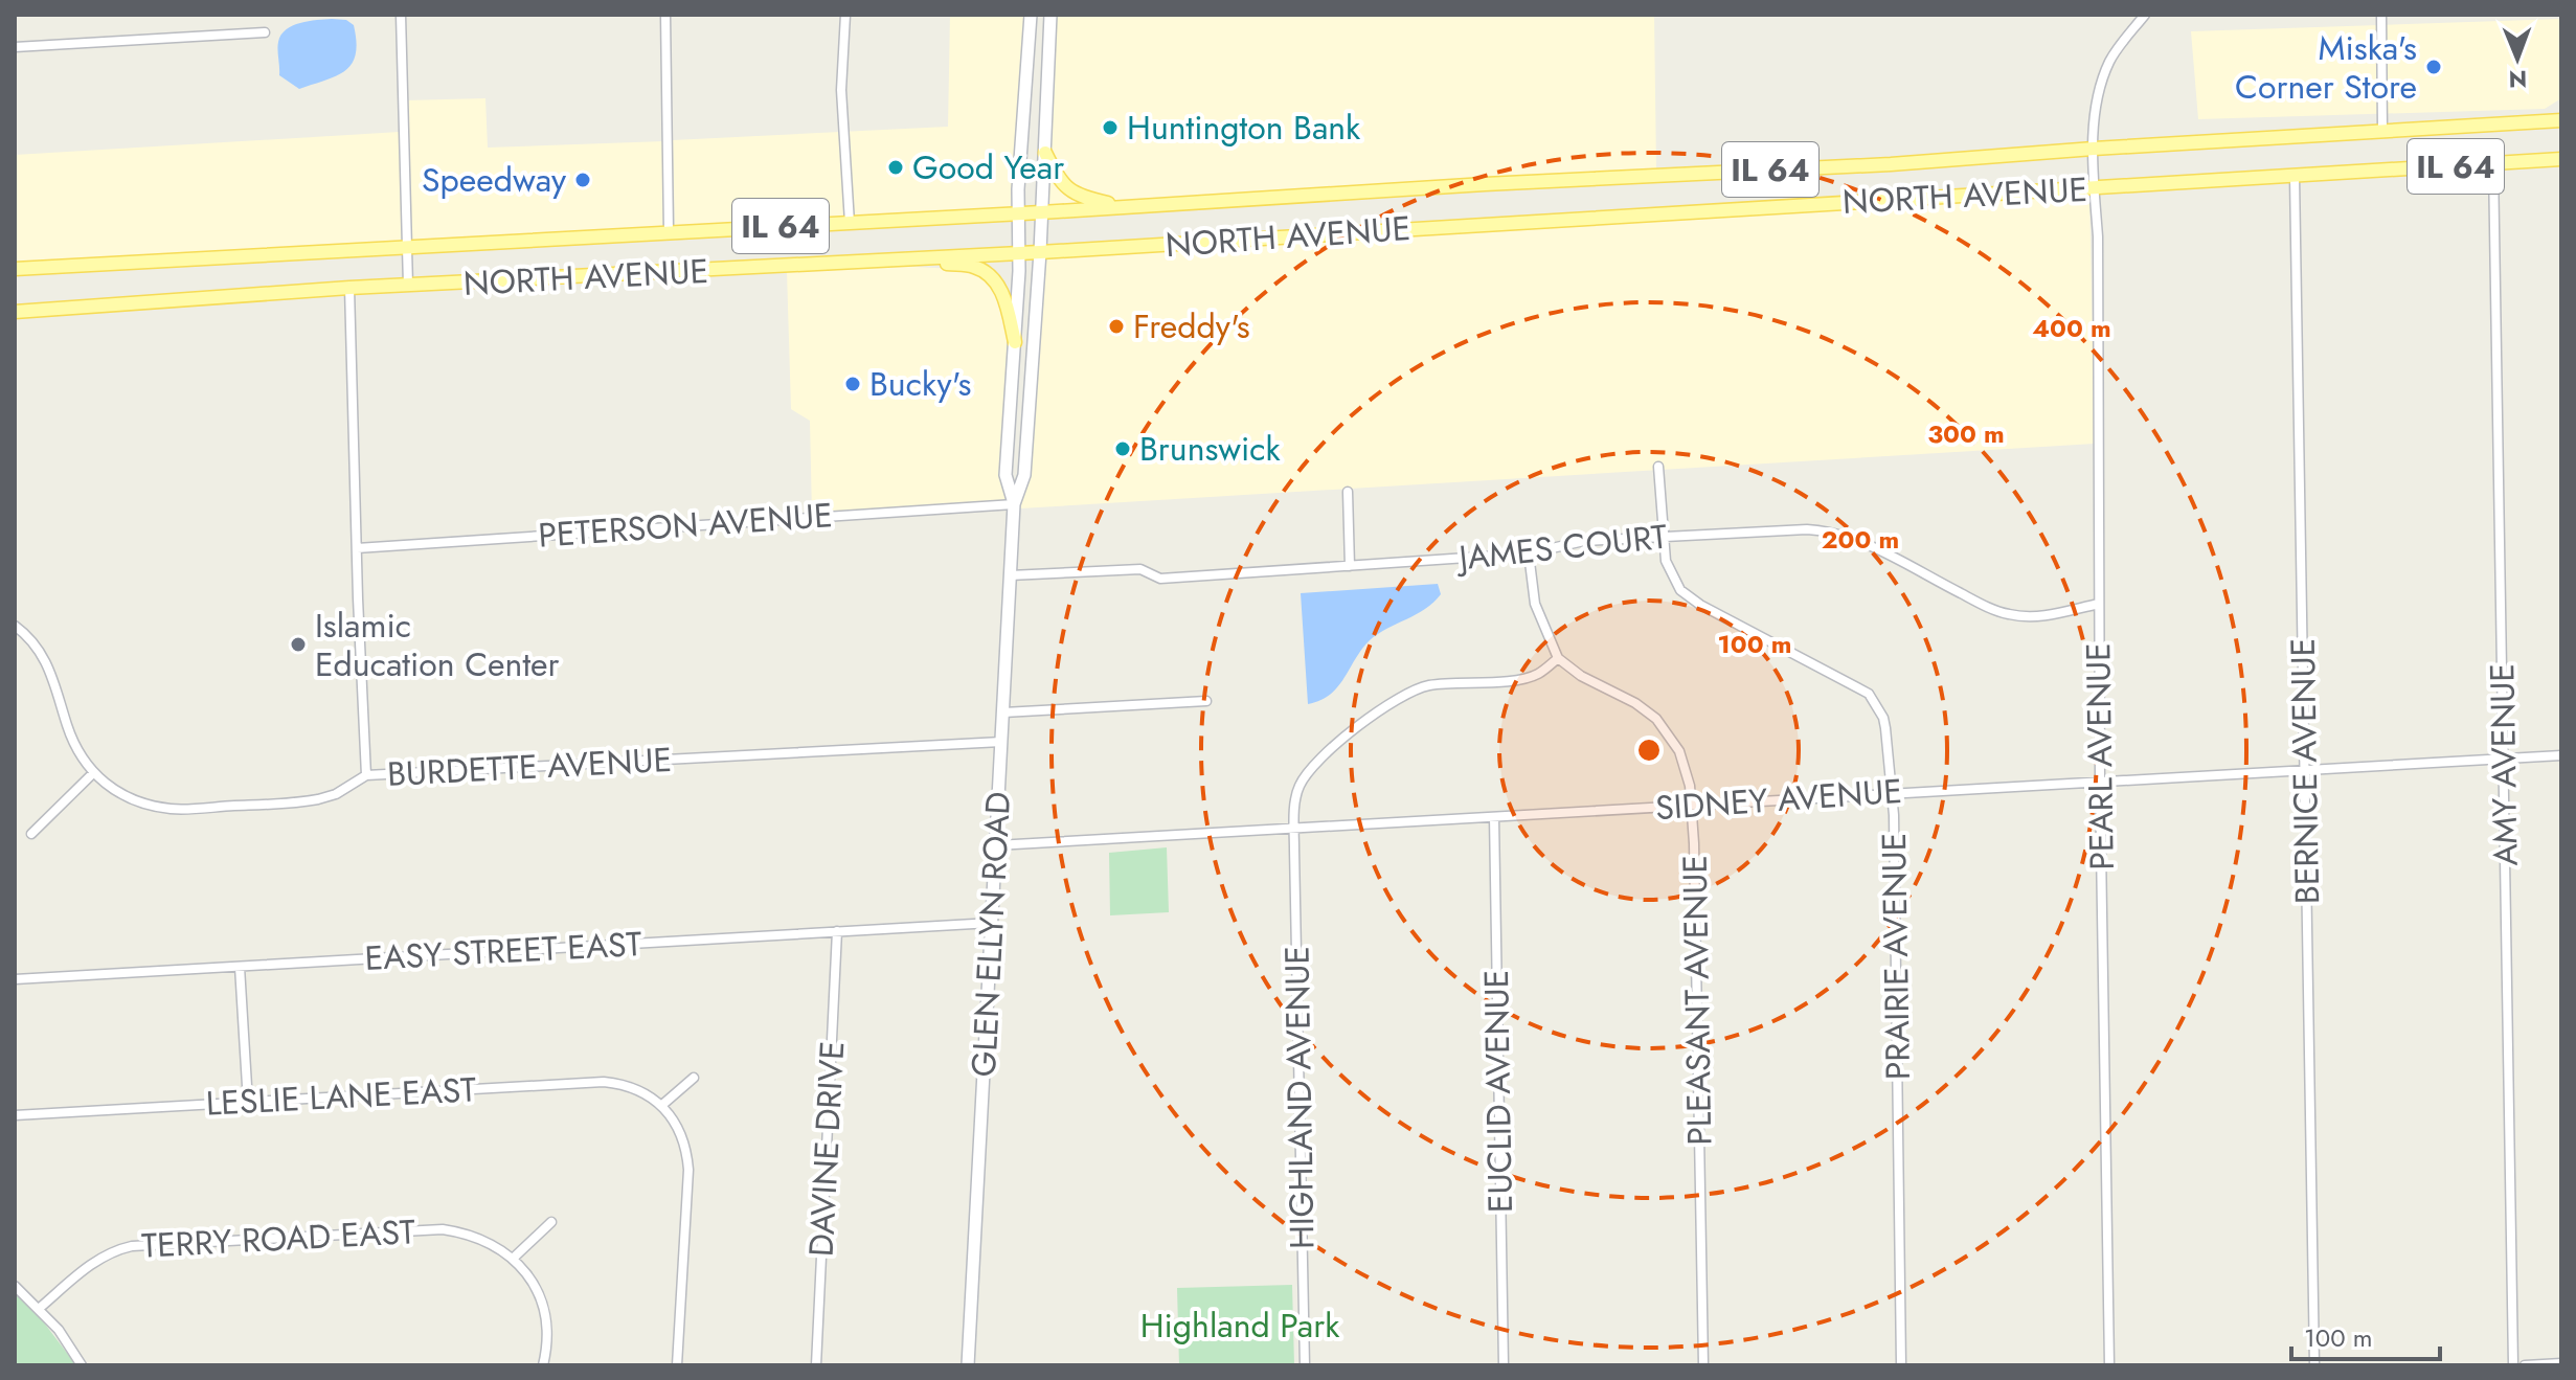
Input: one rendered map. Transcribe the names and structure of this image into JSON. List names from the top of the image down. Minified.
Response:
{"streets":{"main road":["IL 64","NORTH AVENUE"],"street":["PETERSON AVENUE","JAMES COURT","PEARL AVENUE","AMY AVENUE","BURDETTE AVENUE","BERNICE AVENUE","SIDNEY AVENUE","GLEN ELLYN ROAD","EASY STREET EAST","PRAIRIE AVENUE","PLEASANT AVENUE","EUCLID AVENUE","LESLIE LANE EAST","HIGHLAND AVENUE","DAVINE DRIVE","TERRY ROAD EAST"]},"crossings":[["NORTH AVENUE","PEARL AVENUE"],["NORTH AVENUE","AMY AVENUE"],["NORTH AVENUE","BERNICE AVENUE"],["NORTH AVENUE","GLEN ELLYN ROAD"],["PETERSON AVENUE","GLEN ELLYN ROAD"],["JAMES COURT","PEARL AVENUE"],["JAMES COURT","GLEN ELLYN ROAD"],["JAMES COURT","PRAIRIE AVENUE"],["PEARL AVENUE","SIDNEY AVENUE"],["AMY AVENUE","SIDNEY AVENUE"],["BURDETTE AVENUE","GLEN ELLYN ROAD"],["BERNICE AVENUE","SIDNEY AVENUE"],["SIDNEY AVENUE","GLEN ELLYN ROAD"],["SIDNEY AVENUE","PRAIRIE AVENUE"],["SIDNEY AVENUE","PLEASANT AVENUE"],["SIDNEY AVENUE","EUCLID AVENUE"],["SIDNEY AVENUE","HIGHLAND AVENUE"],["GLEN ELLYN ROAD","EASY STREET EAST"],["EASY STREET EAST","DAVINE DRIVE"],["PLEASANT AVENUE","HIGHLAND AVENUE"]],"parks":["Highland Park"],"places":["Miska's Corner Store","Huntington Bank","Good Year","Speedway","Freddy's","Bucky's","Brunswick","Islamic Education Center"],"scale_bar":"100 m","north":"bottom","rings":["400 m","300 m","200 m","100 m"]}
